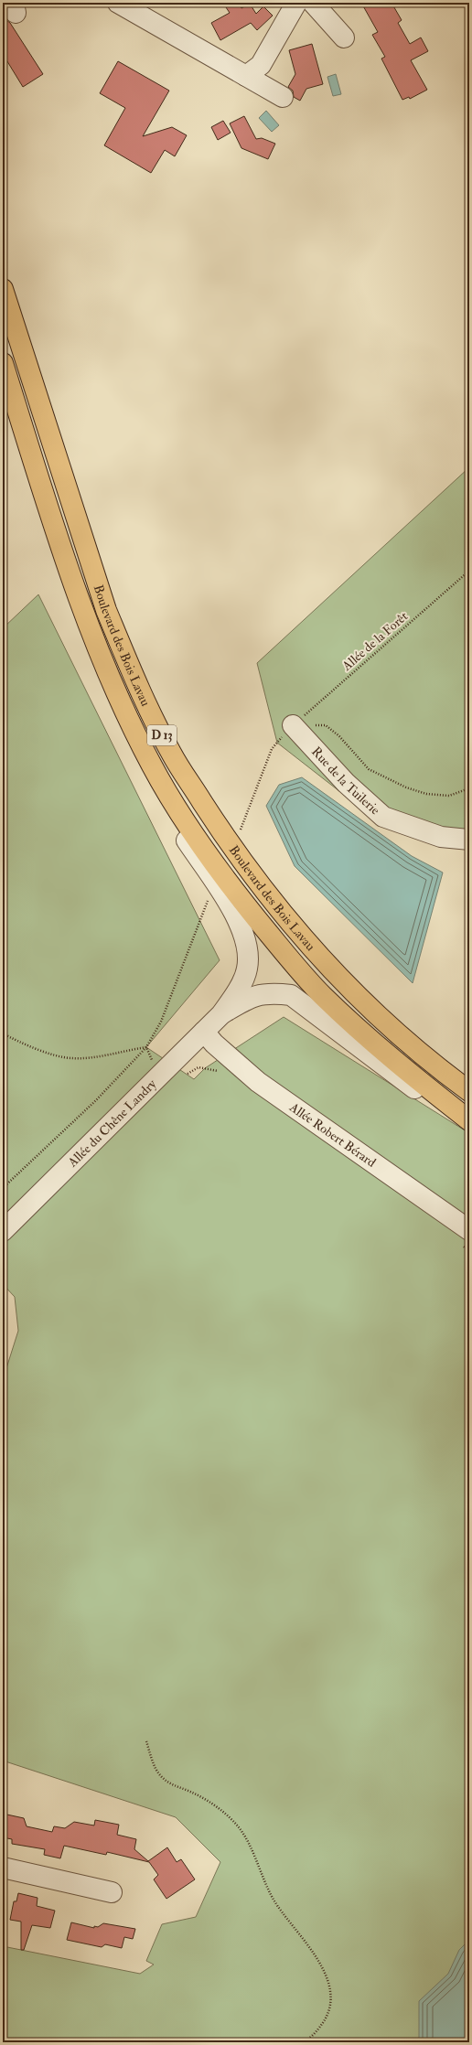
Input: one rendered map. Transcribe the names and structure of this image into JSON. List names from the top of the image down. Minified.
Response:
{"streets":{"main road":["Boulevard des Bois Lavau","D 13"],"street":["Rue de la Tuilerie","Allée du Chêne Landry","Allée Robert Bérard"],"path":["Allée de la Forêt"]},"crossings":[["Allée de la Forêt","Rue de la Tuilerie"],["Boulevard des Bois Lavau","Allée du Chêne Landry"],["Allée du Chêne Landry","Allée Robert Bérard"]]}
